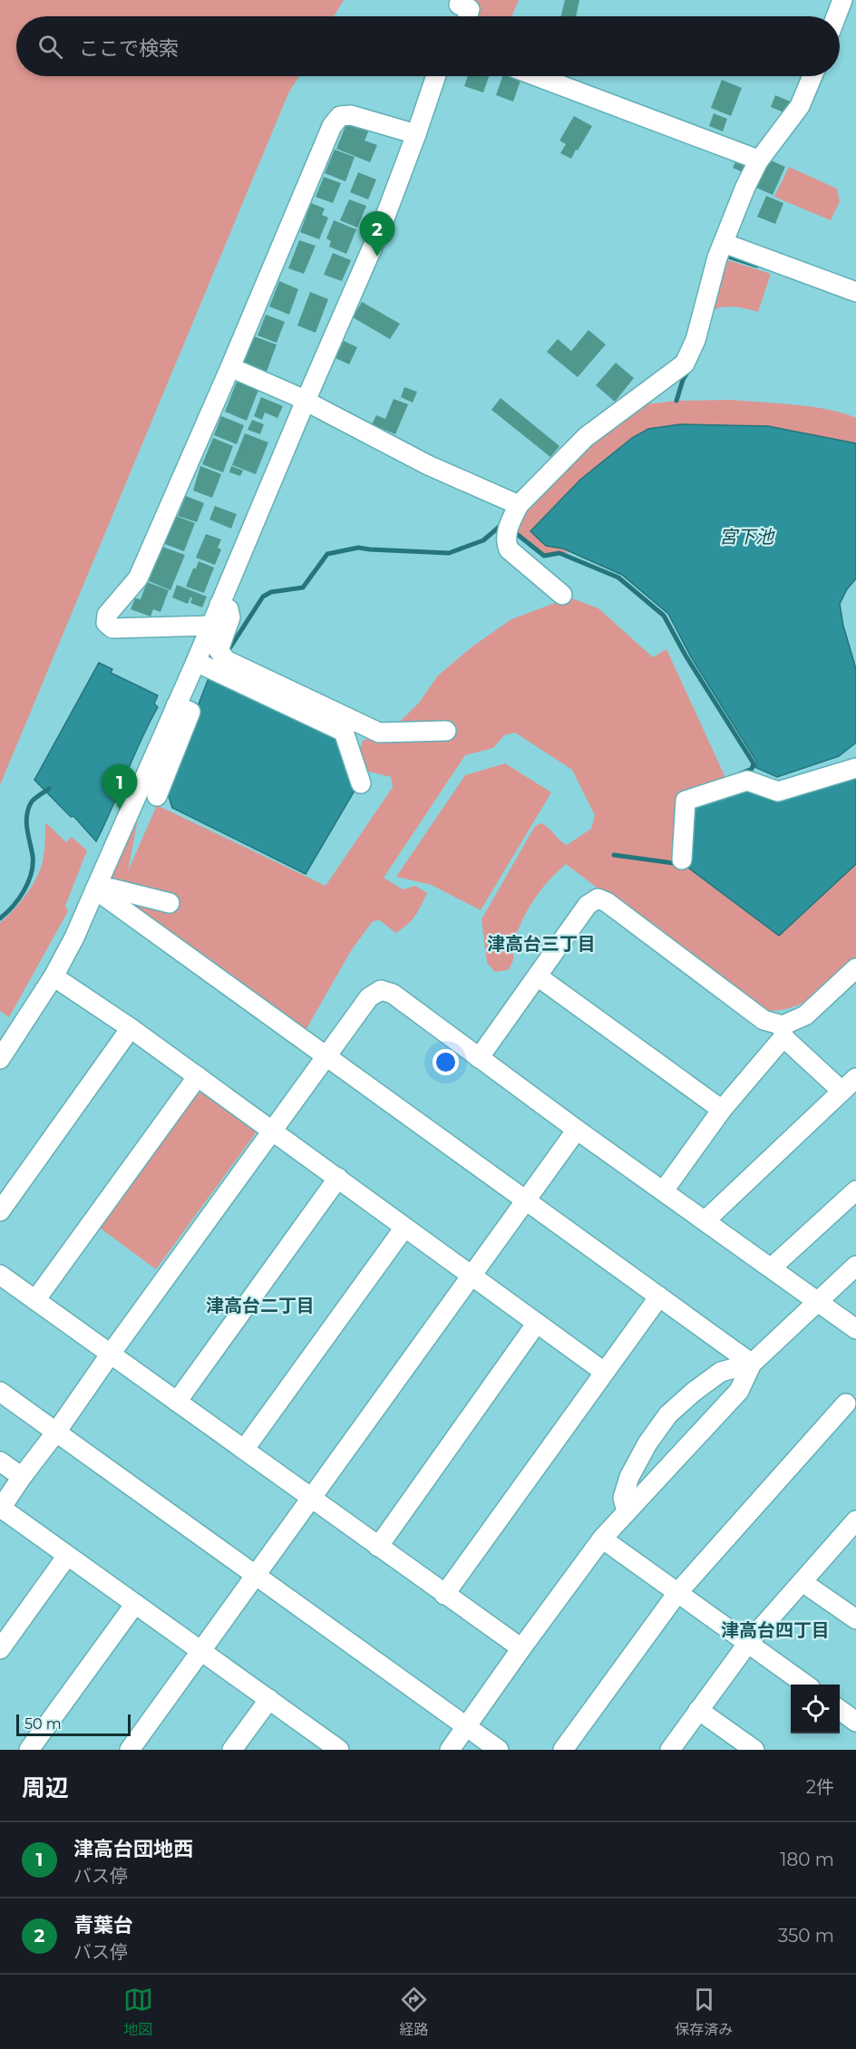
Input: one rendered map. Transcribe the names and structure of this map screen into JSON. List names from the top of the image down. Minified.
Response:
{"districts":["津高台三丁目","津高台二丁目","津高台四丁目"],"water":["宮下池"],"scale_bar":"50 m","page":{"search":"ここで検索","pins":["2","1"],"scale":"50 m","heading":["周辺","2件"],"list":[{"mark":"1","name":"津高台団地西","note":"バス停","value":"180 m"},{"mark":"2","name":"青葉台","note":"バス停","value":"350 m"}],"nav":["地図","経路","保存済み"]}}
